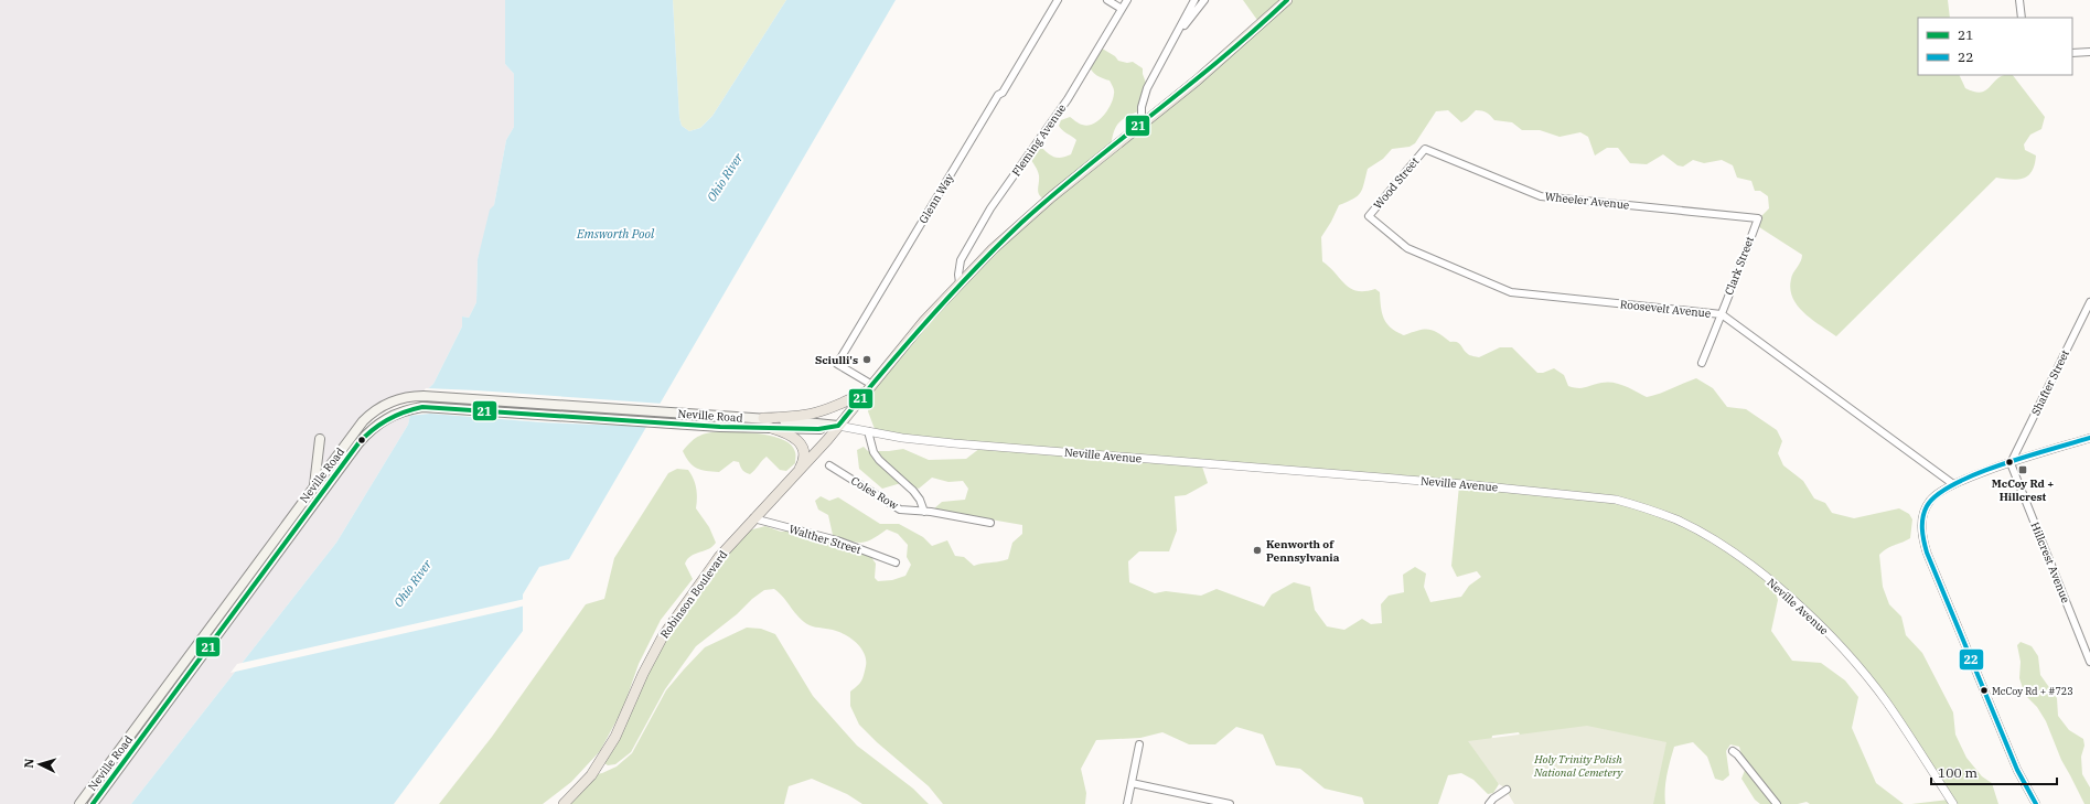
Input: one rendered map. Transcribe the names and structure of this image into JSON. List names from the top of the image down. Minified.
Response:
{"streets":{"main road":["Neville Road","Robinson Boulevard"],"street":["Fleming Avenue","Wood Street","Glenn Way","Wheeler Avenue","Clark Street","Roosevelt Avenue","Shafter Street","Neville Avenue","Coles Row","Walther Street","Hillcrest Avenue"]},"crossings":[["Fleming Avenue","Robinson Boulevard"],["Wood Street","Wheeler Avenue"],["Wood Street","Roosevelt Avenue"],["Glenn Way","Robinson Boulevard"],["Wheeler Avenue","Clark Street"],["Clark Street","Roosevelt Avenue"],["Shafter Street","Hillcrest Avenue"],["Neville Road","Neville Avenue"],["Neville Road","Robinson Boulevard"],["Neville Avenue","Coles Row"],["Neville Avenue","Robinson Boulevard"],["Walther Street","Robinson Boulevard"]],"water":["Ohio River","Emsworth Pool"],"parks":["Holy Trinity Polish National Cemetery"],"places":{"other":["Sciulli's","Kenworth of Pennsylvania","McCoy Rd + #723"],"transit":["McCoy Rd + Hillcrest"]},"lines":["transit line 21","transit line 22"],"legend":["21","22"],"scale_bar":"100 m","north":"left"}
